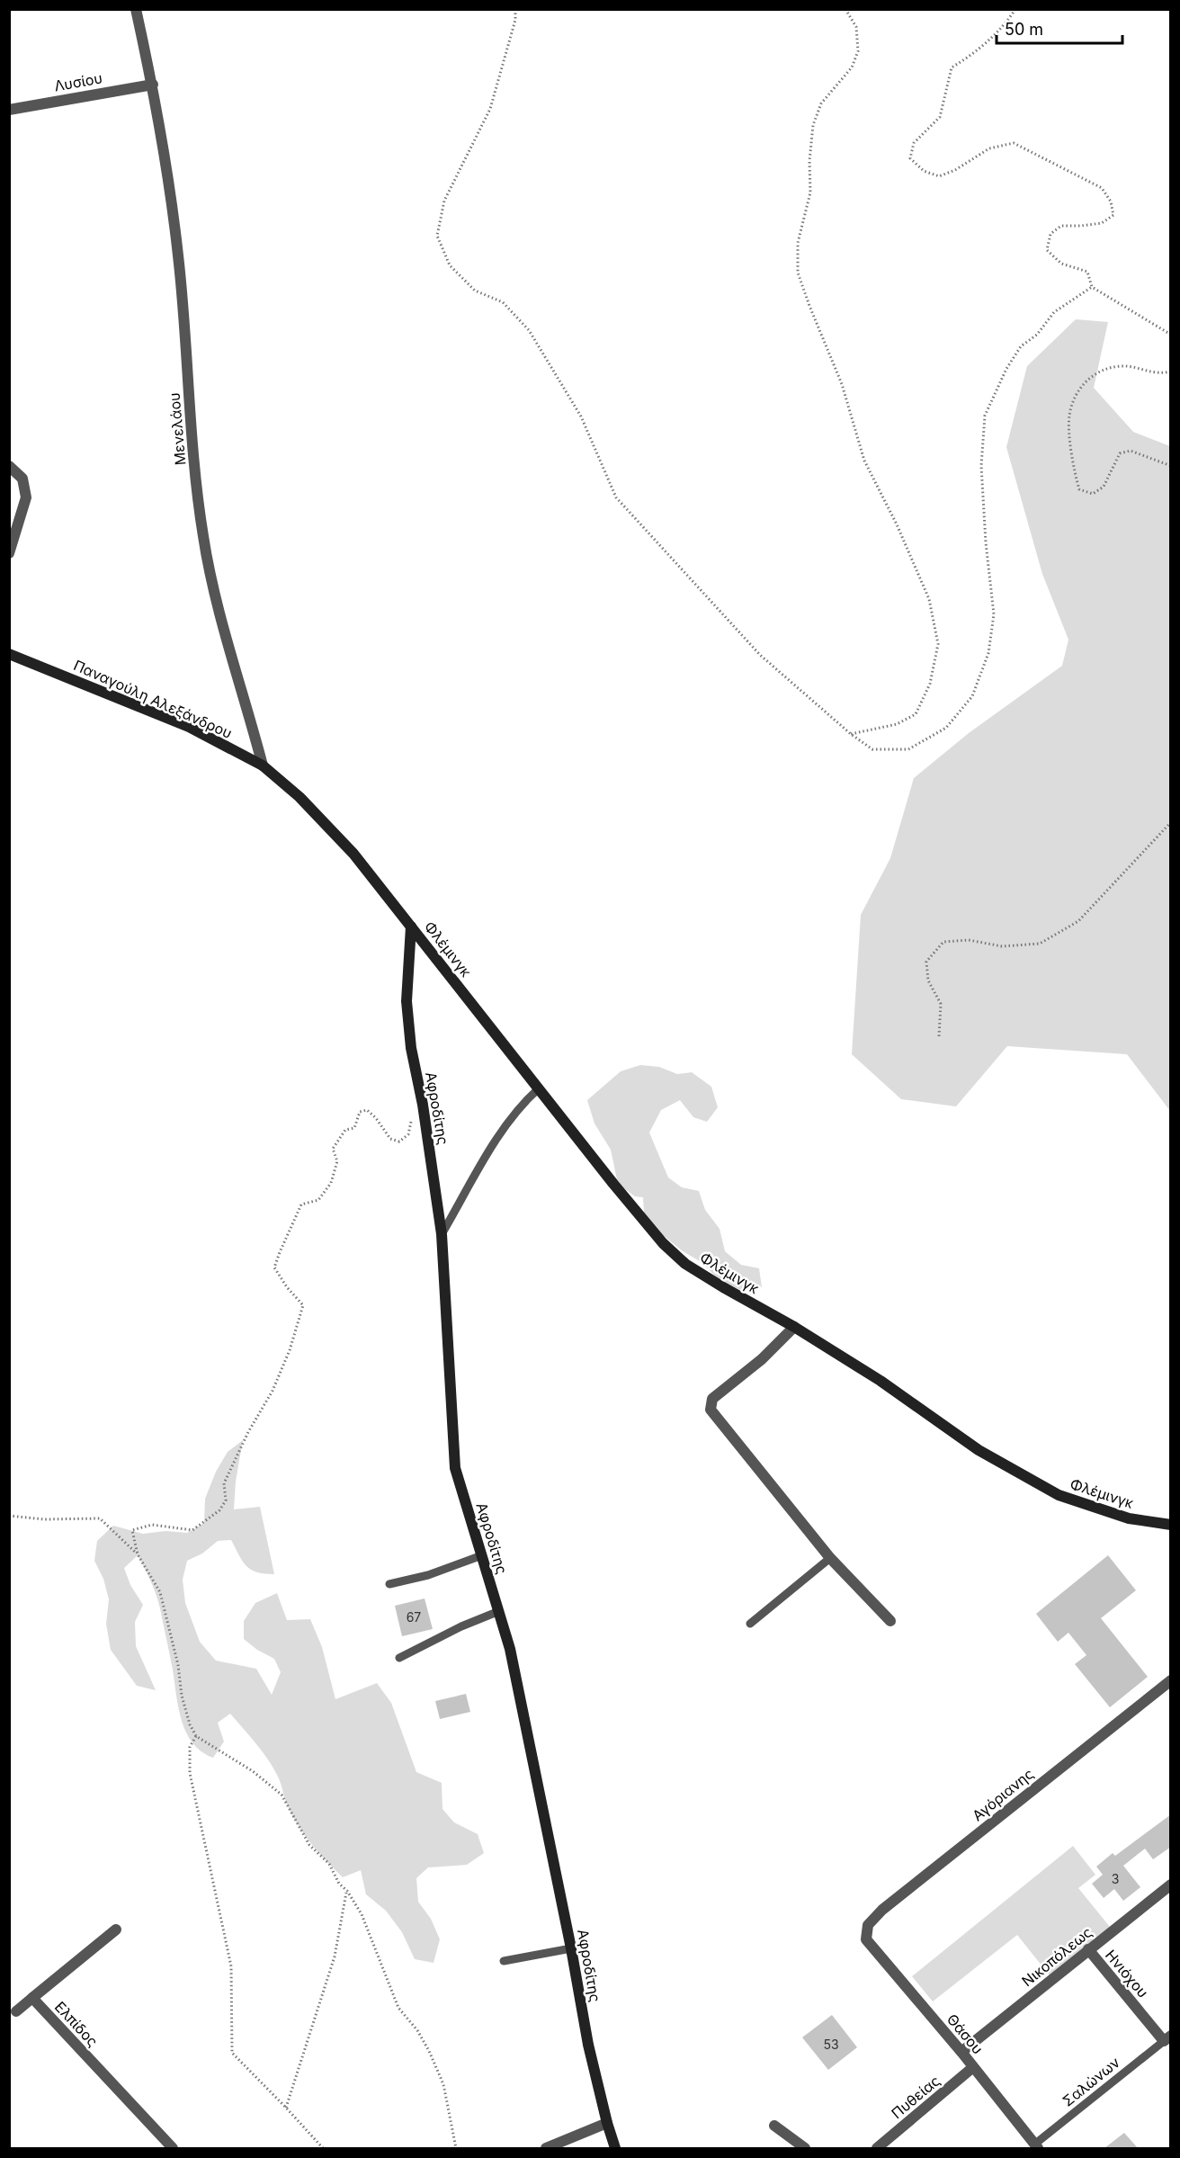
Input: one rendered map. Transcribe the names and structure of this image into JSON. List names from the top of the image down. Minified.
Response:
{"streets":{"street":["Λυσίου","Μενελάου","Παναγούλη Αλεξάνδρου","Φλέμινγκ","Αφροδίτης","Αγόριανης","Νικοπόλεως","Ηνιόχου","Ελπίδος","Θάσου","Πυθείας"],"lane":["Σαλώνων"]},"crossings":[["Λυσίου","Μενελάου"],["Μενελάου","Παναγούλη Αλεξάνδρου"],["Παναγούλη Αλεξάνδρου","Φλέμινγκ"],["Φλέμινγκ","Αφροδίτης"],["Αγόριανης","Θάσου"],["Νικοπόλεως","Ηνιόχου"],["Νικοπόλεως","Θάσου"],["Ηνιόχου","Σαλώνων"],["Θάσου","Σαλώνων"],["Θάσου","Πυθείας"]],"house_numbers":["67","3","53"],"scale_bar":"50 m"}
